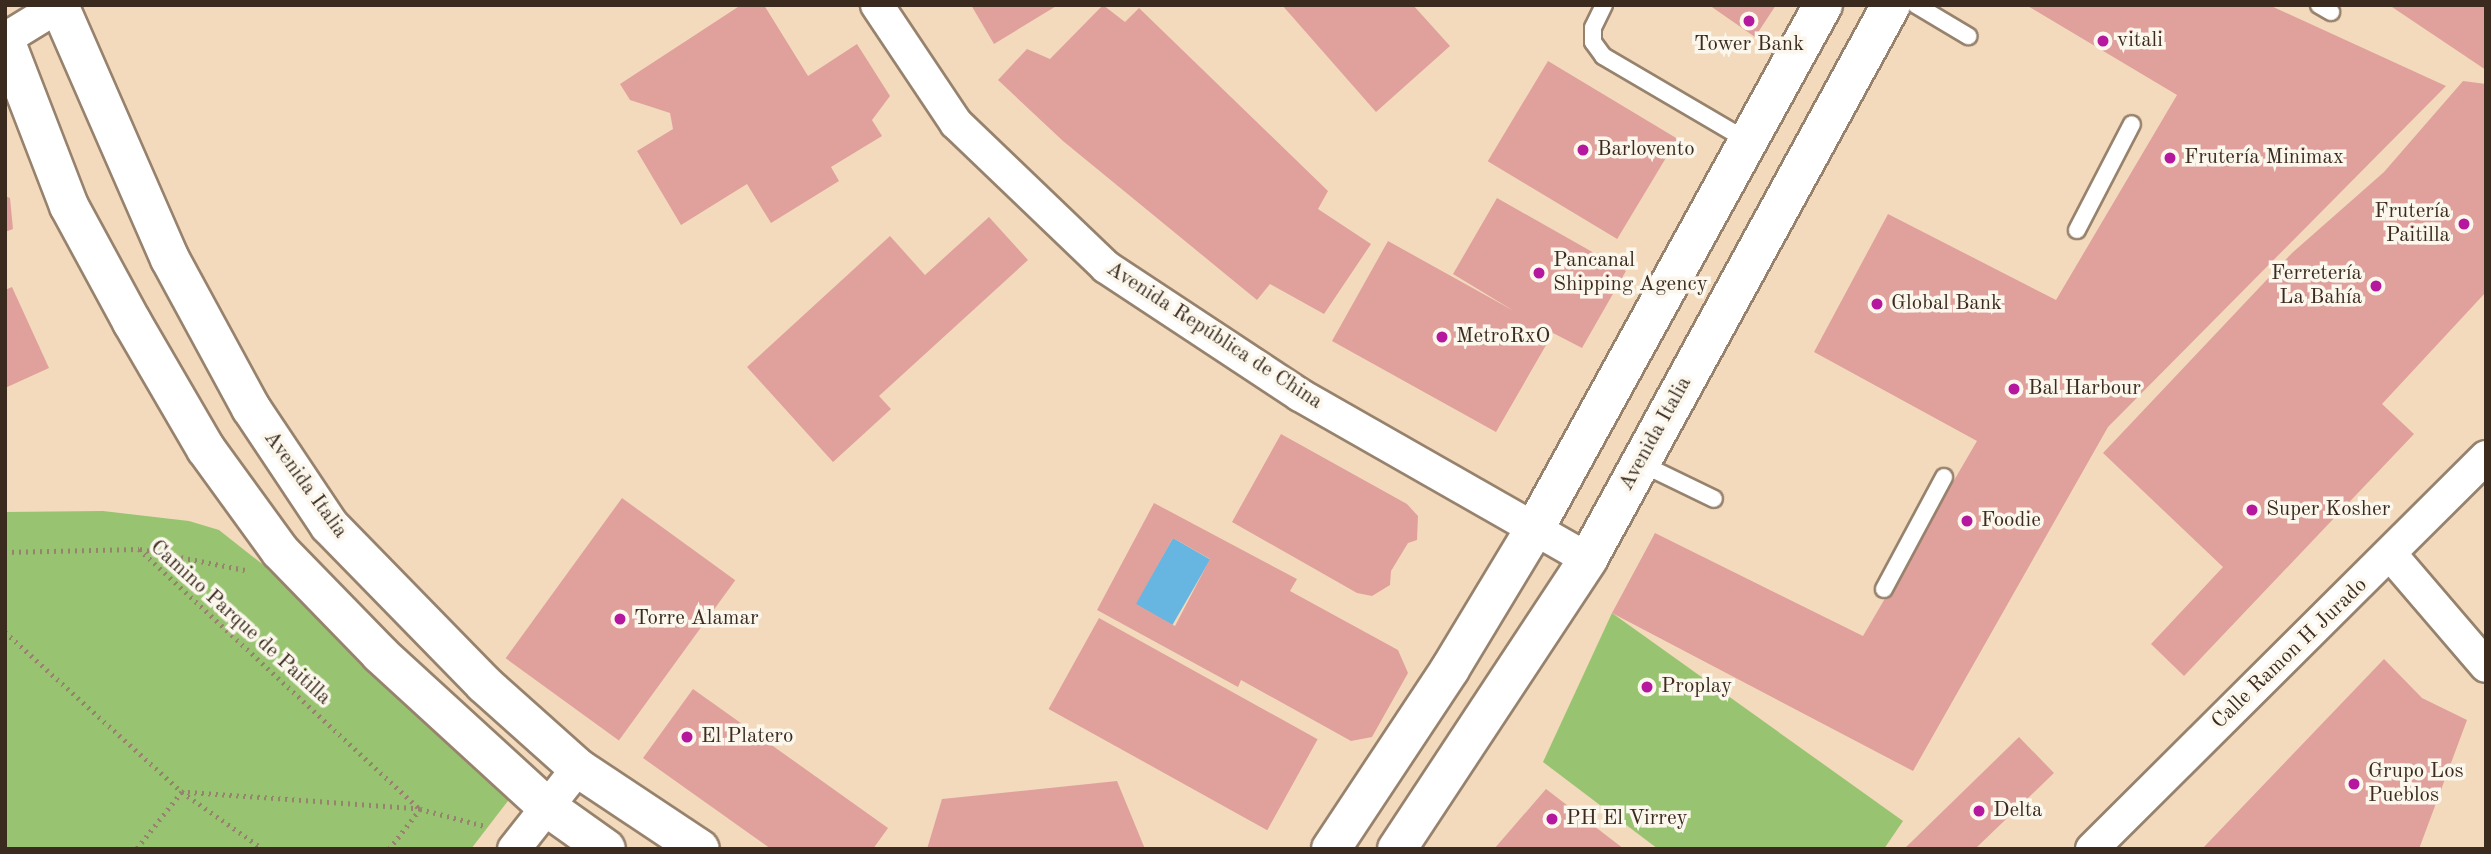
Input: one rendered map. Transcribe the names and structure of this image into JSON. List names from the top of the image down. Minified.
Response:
{"streets":{"street":["Avenida República de China","Avenida Italia","Calle Ramon H Jurado"],"path":["Camino Parque de Paitilla"]},"crossings":[["Avenida República de China","Avenida Italia"]],"places":["Tower Bank","vitali","Barlovento","Frutería Minimax","Frutería Paitilla","Pancanal Shipping Agency","Ferretería La Bahía","Global Bank","MetroRxO","Bal Harbour","Super Kosher","Foodie","Torre Alamar","Proplay","El Platero","Grupo Los Pueblos","Delta","PH El Virrey"]}
